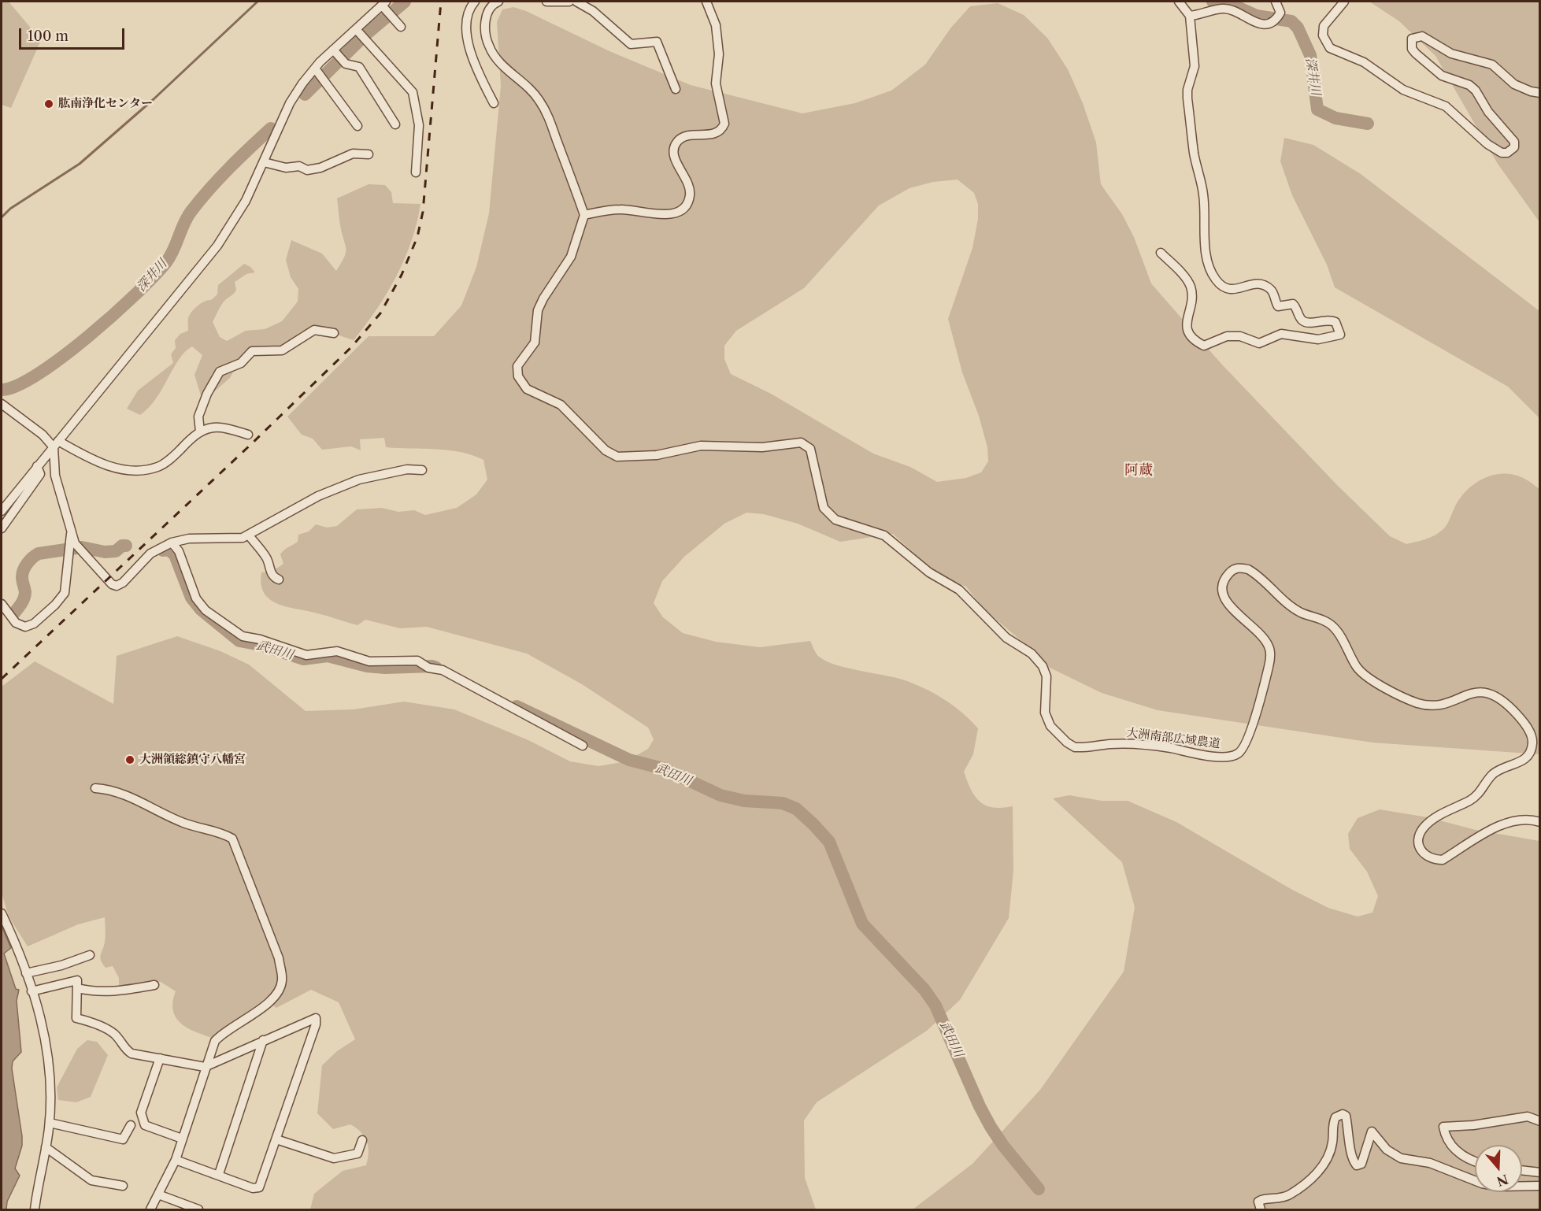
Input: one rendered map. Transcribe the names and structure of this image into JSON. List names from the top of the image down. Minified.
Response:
{"streets":{"street":["大洲南部広域農道"]},"districts":["阿蔵"],"water":["深井川","武田川"],"places":["肱南浄化センター","大洲領総鎮守八幡宮"],"scale_bar":"100 m","north":"bottom"}
